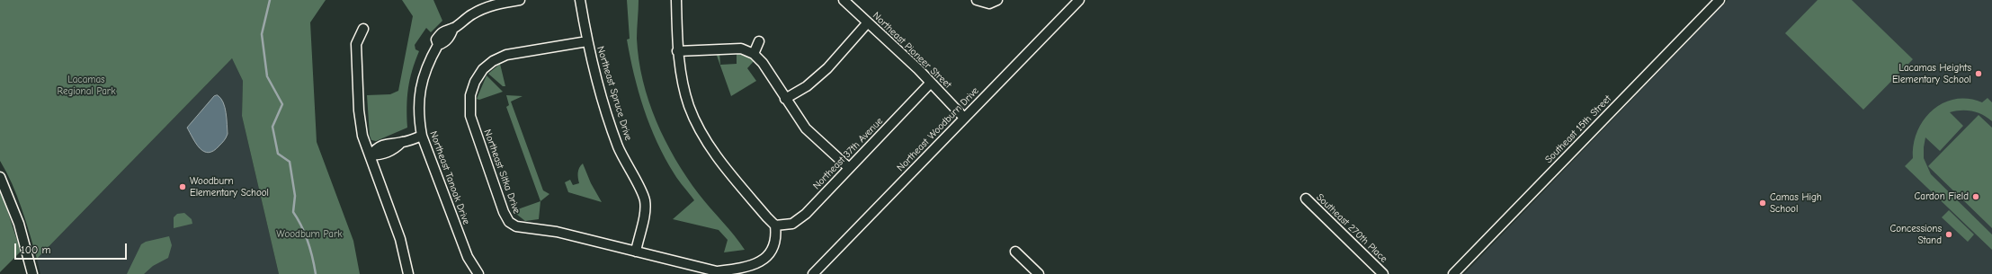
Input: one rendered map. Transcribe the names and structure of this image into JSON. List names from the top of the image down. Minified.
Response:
{"streets":{"street":["Northeast Pioneer Street","Northeast Spruce Drive","Northeast Woodburn Drive","Southeast 15th Street","Northeast 37th Avenue","Northeast Sitka Drive","Northeast Tanoak Drive","Southeast 270th Place"]},"crossings":[["Northeast Pioneer Street","Northeast Woodburn Drive"],["Northeast Pioneer Street","Northeast 37th Avenue"],["Northeast Spruce Drive","Northeast Sitka Drive"],["Northeast 37th Avenue","Northeast Sitka Drive"]],"parks":["Lacamas Regional Park","Woodburn Park"],"places":["Lacamas Heights Elementary School","Woodburn Elementary School","Cardon Field","Camas High School","Concessions Stand"],"scale_bar":"100 m"}
